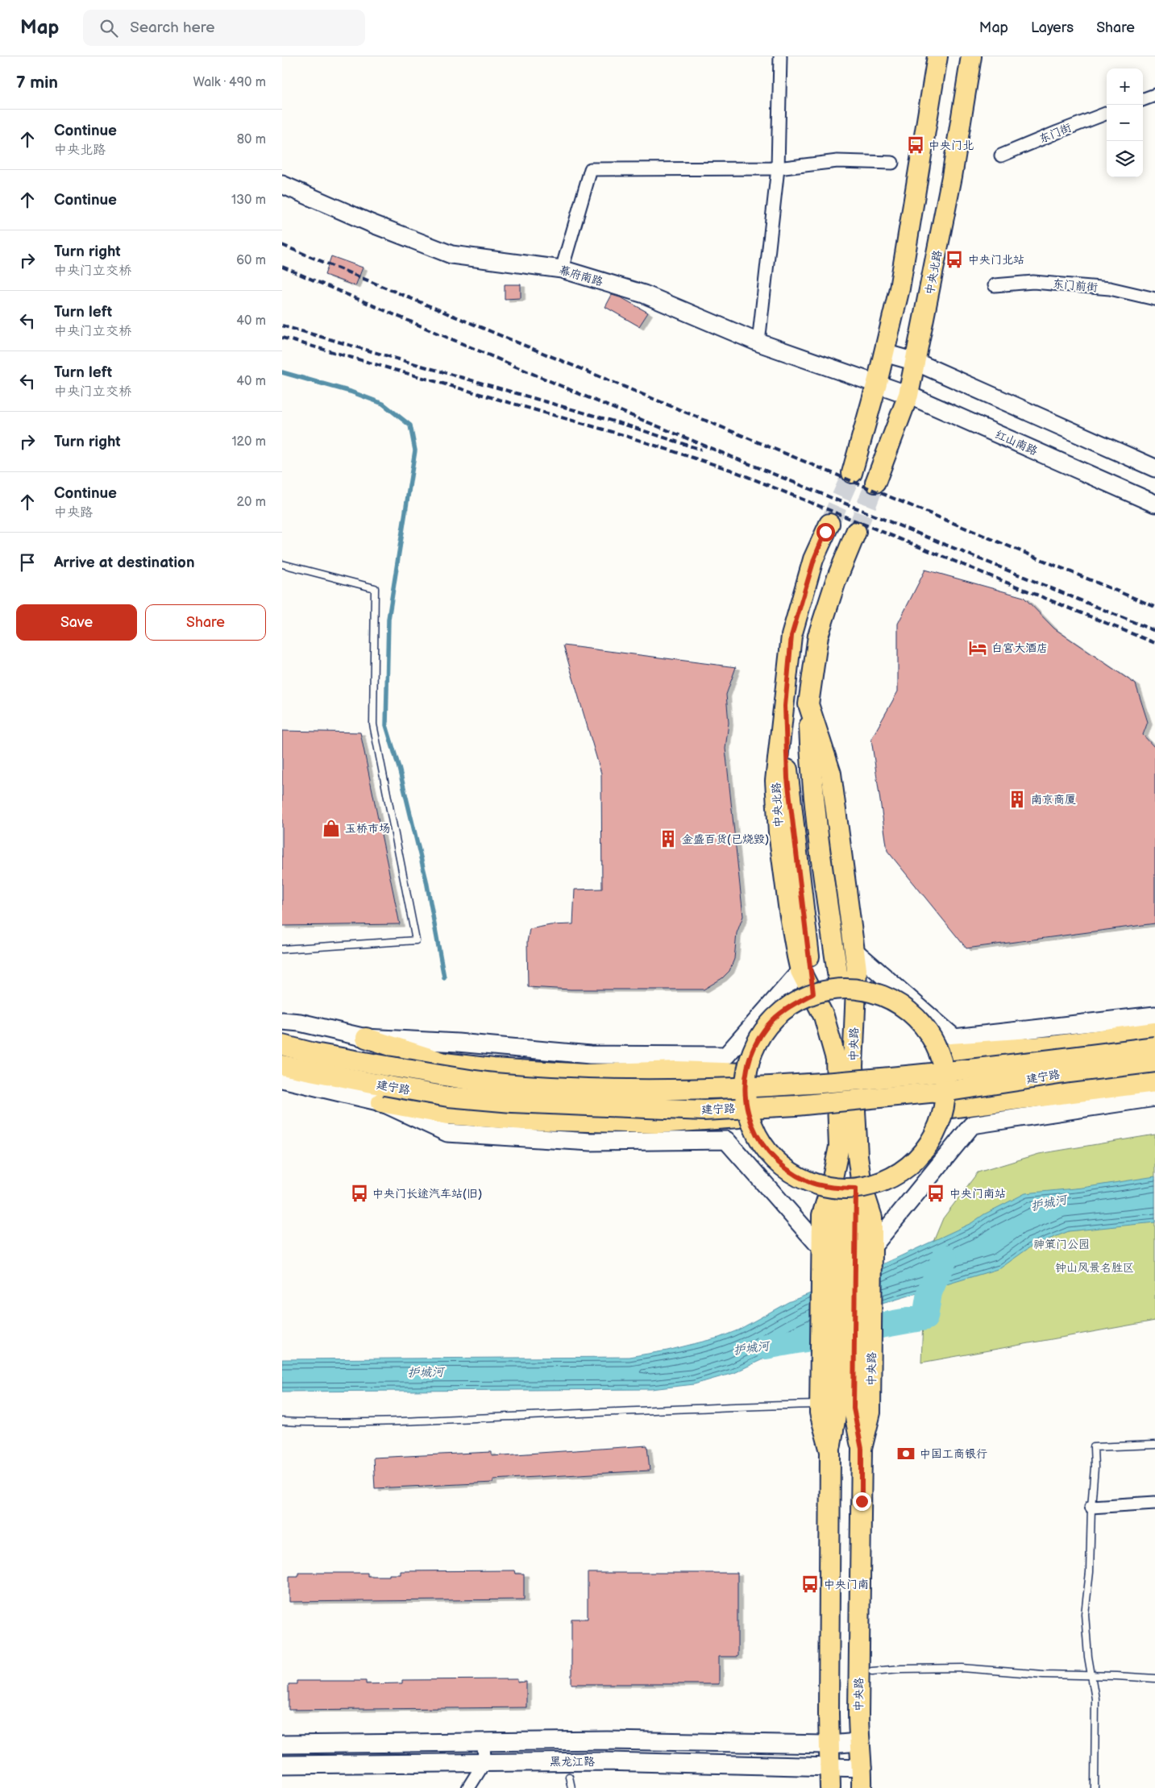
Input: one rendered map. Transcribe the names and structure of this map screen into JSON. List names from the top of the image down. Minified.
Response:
{"streets":{"main road":["中央北路","幕府南路","红山南路","中央路","建宁路","黑龙江路"],"street":["东门街","东门前街"]},"crossings":[["中央北路","红山南路"],["中央北路","中央路"],["幕府南路","红山南路"],["中央路","黑龙江路"]],"water":["护城河"],"parks":["神策门公园","钟山风景名胜区"],"places":{"bus stop":["中央门北","中央门北站","中央门长途汽车站(旧)","中央门南站","中央门南"],"hotel":["白宫大酒店"],"building":["南京商厦","金盛百货(已烧毁)"],"shop":["玉桥市场"],"bank":["中国工商银行"]},"page":{"header":"Map","search":"Search here","nav":["Map","Layers","Share"],"heading":["7 min","Walk · 490 m"],"map_buttons":["+","−"],"list":[["Continue","中央北路","80 m"],["Continue","130 m"],["Turn right","中央门立交桥","60 m"],["Turn left","中央门立交桥","40 m"],["Turn left","中央门立交桥","40 m"],["Turn right","120 m"],["Continue","中央路","20 m"],"Arrive at destination"],"buttons":["Save","Share"]}}
